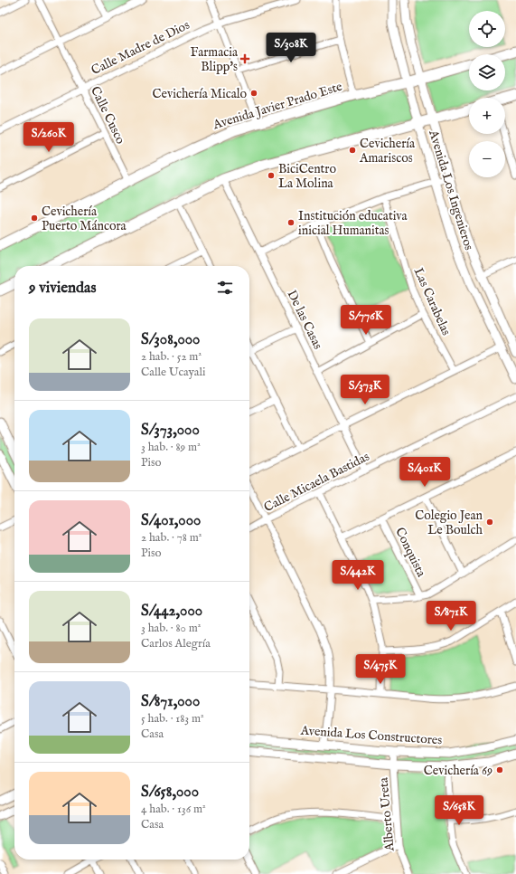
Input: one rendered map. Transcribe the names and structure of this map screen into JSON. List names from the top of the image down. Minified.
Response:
{"streets":{"main road":["Avenida Javier Prado Este"],"street":["Calle Madre de Dios","Calle Cusco","Avenida Los Ingenieros","Las Carabelas","De las Casas","Calle Micaela Bastidas","Conquista","Avenida Los Constructores","Alberto Ureta"]},"crossings":[["Calle Madre de Dios","Calle Cusco"],["Avenida Javier Prado Este","Calle Cusco"],["Avenida Javier Prado Este","Avenida Los Ingenieros"],["De las Casas","Calle Micaela Bastidas"],["Avenida Los Constructores","Alberto Ureta"]],"places":{"health":["Farmacia Blipp's"],"other":["Cevichería Micalo","Cevichería Amariscos","BiciCentro La Molina","Cevichería Puerto Máncora","Institución educativa inicial Humanitas","Colegio Jean Le Boulch","Cevichería 69"]},"page":{"map_buttons":["+","−"],"price":["S/308K","S/260K","S/776K","S/373K","S/401K","S/442K","S/871K","S/475K","S/658K"],"heading":"9 viviendas","list":[{"name":"S/308,000","note":"2 hab. · 52 m² · Calle Ucayali"},{"name":"S/373,000","note":"3 hab. · 89 m² · Piso"},{"name":"S/401,000","note":"2 hab. · 78 m² · Piso"},{"name":"S/442,000","note":"3 hab. · 80 m² · Carlos Alegría"},{"name":"S/871,000","note":"5 hab. · 183 m² · Casa"},{"name":"S/658,000","note":"4 hab. · 136 m² · Casa"}]}}
